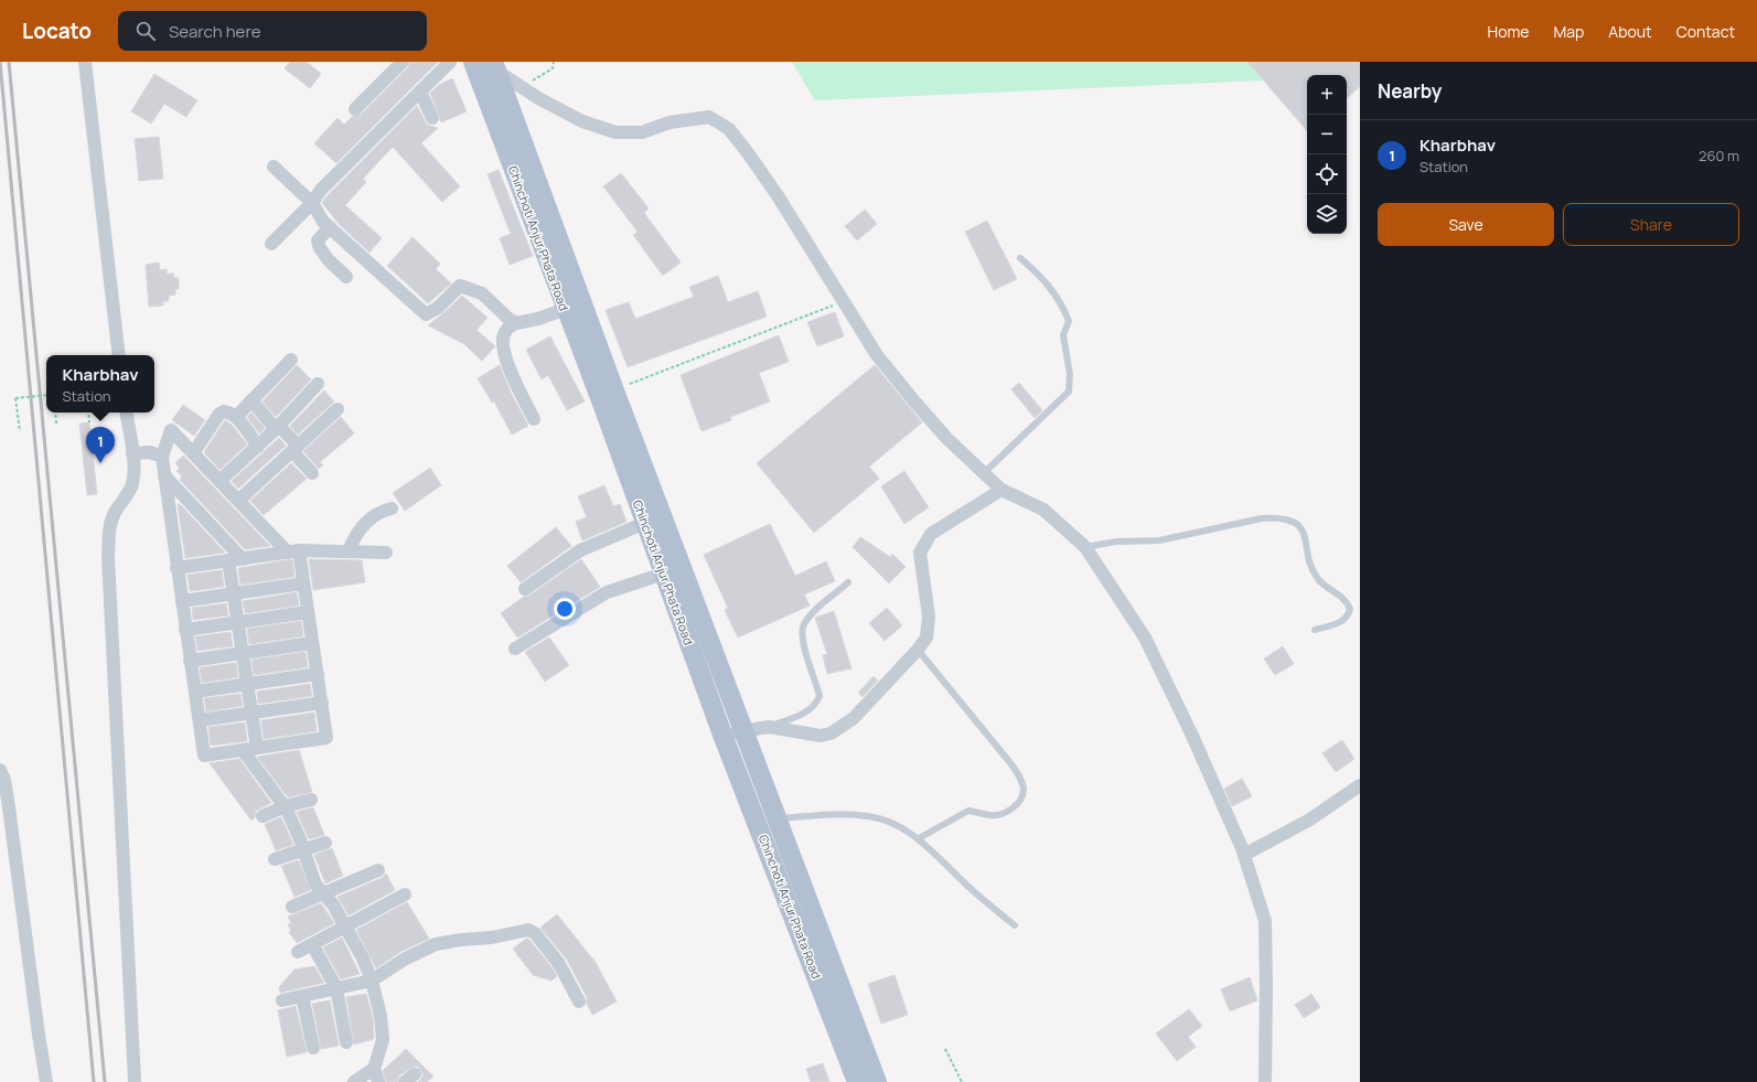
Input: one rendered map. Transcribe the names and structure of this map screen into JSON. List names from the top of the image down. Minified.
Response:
{"streets":{"main road":["Chinchoti Anjur Phata Road"]},"page":{"header":"Locato","search":"Search here","nav":["Home","Map","About","Contact"],"heading":"Nearby","map_buttons":["+","−"],"list":[{"mark":"1","name":"Kharbhav","note":"Station","value":"260 m"}],"buttons":["Save","Share"],"popup":["Kharbhav","Station"],"pins":"1"}}
